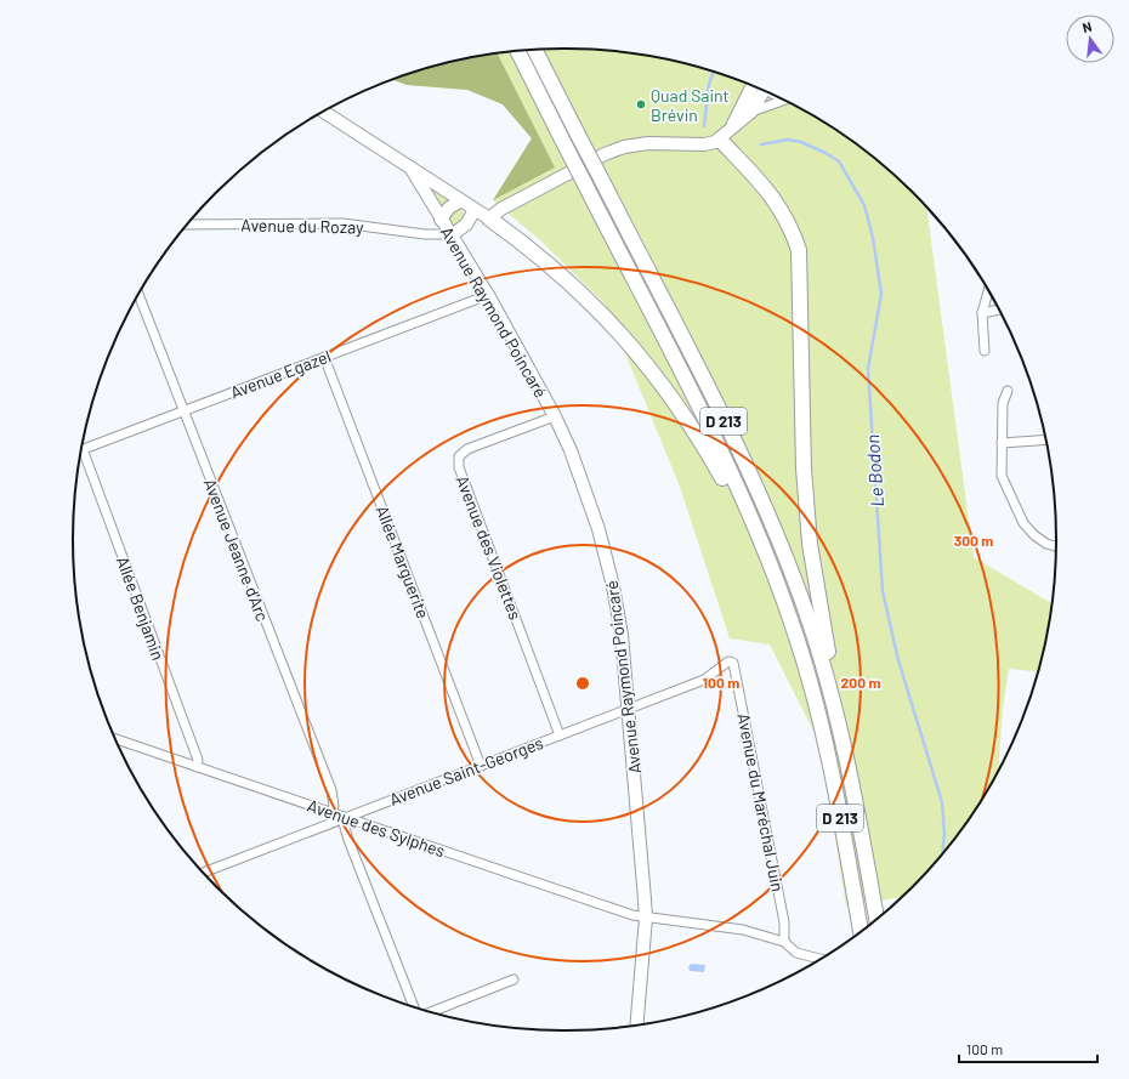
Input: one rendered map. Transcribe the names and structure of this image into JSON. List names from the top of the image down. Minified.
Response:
{"streets":{"highway":["D 213"],"street":["Avenue du Rozay","Avenue Raymond Poincaré","Avenue Egazel","Avenue des Violettes","Avenue Jeanne d'Arc","Allée Marguerite","Allée Benjamin","Avenue Saint-Georges","Avenue du Maréchal Juin","Avenue des Sylphes"]},"crossings":[["Avenue du Rozay","Avenue Raymond Poincaré"],["Avenue Raymond Poincaré","Avenue Egazel"],["Avenue Raymond Poincaré","Avenue des Violettes"],["Avenue Raymond Poincaré","Avenue Saint-Georges"],["Avenue Raymond Poincaré","Avenue des Sylphes"],["Avenue Egazel","Avenue Jeanne d'Arc"],["Avenue Egazel","Allée Marguerite"],["Avenue des Violettes","Avenue Saint-Georges"],["Avenue Jeanne d'Arc","Avenue des Sylphes"],["Allée Marguerite","Avenue Saint-Georges"],["Allée Benjamin","Avenue des Sylphes"],["Avenue Saint-Georges","Avenue du Maréchal Juin"],["Avenue Saint-Georges","Avenue des Sylphes"],["Avenue du Maréchal Juin","Avenue des Sylphes"]],"water":["Le Bodon"],"places":["Quad Saint Brévin"],"scale_bar":"100 m","north":"top","rings":["300 m","100 m","200 m"]}
